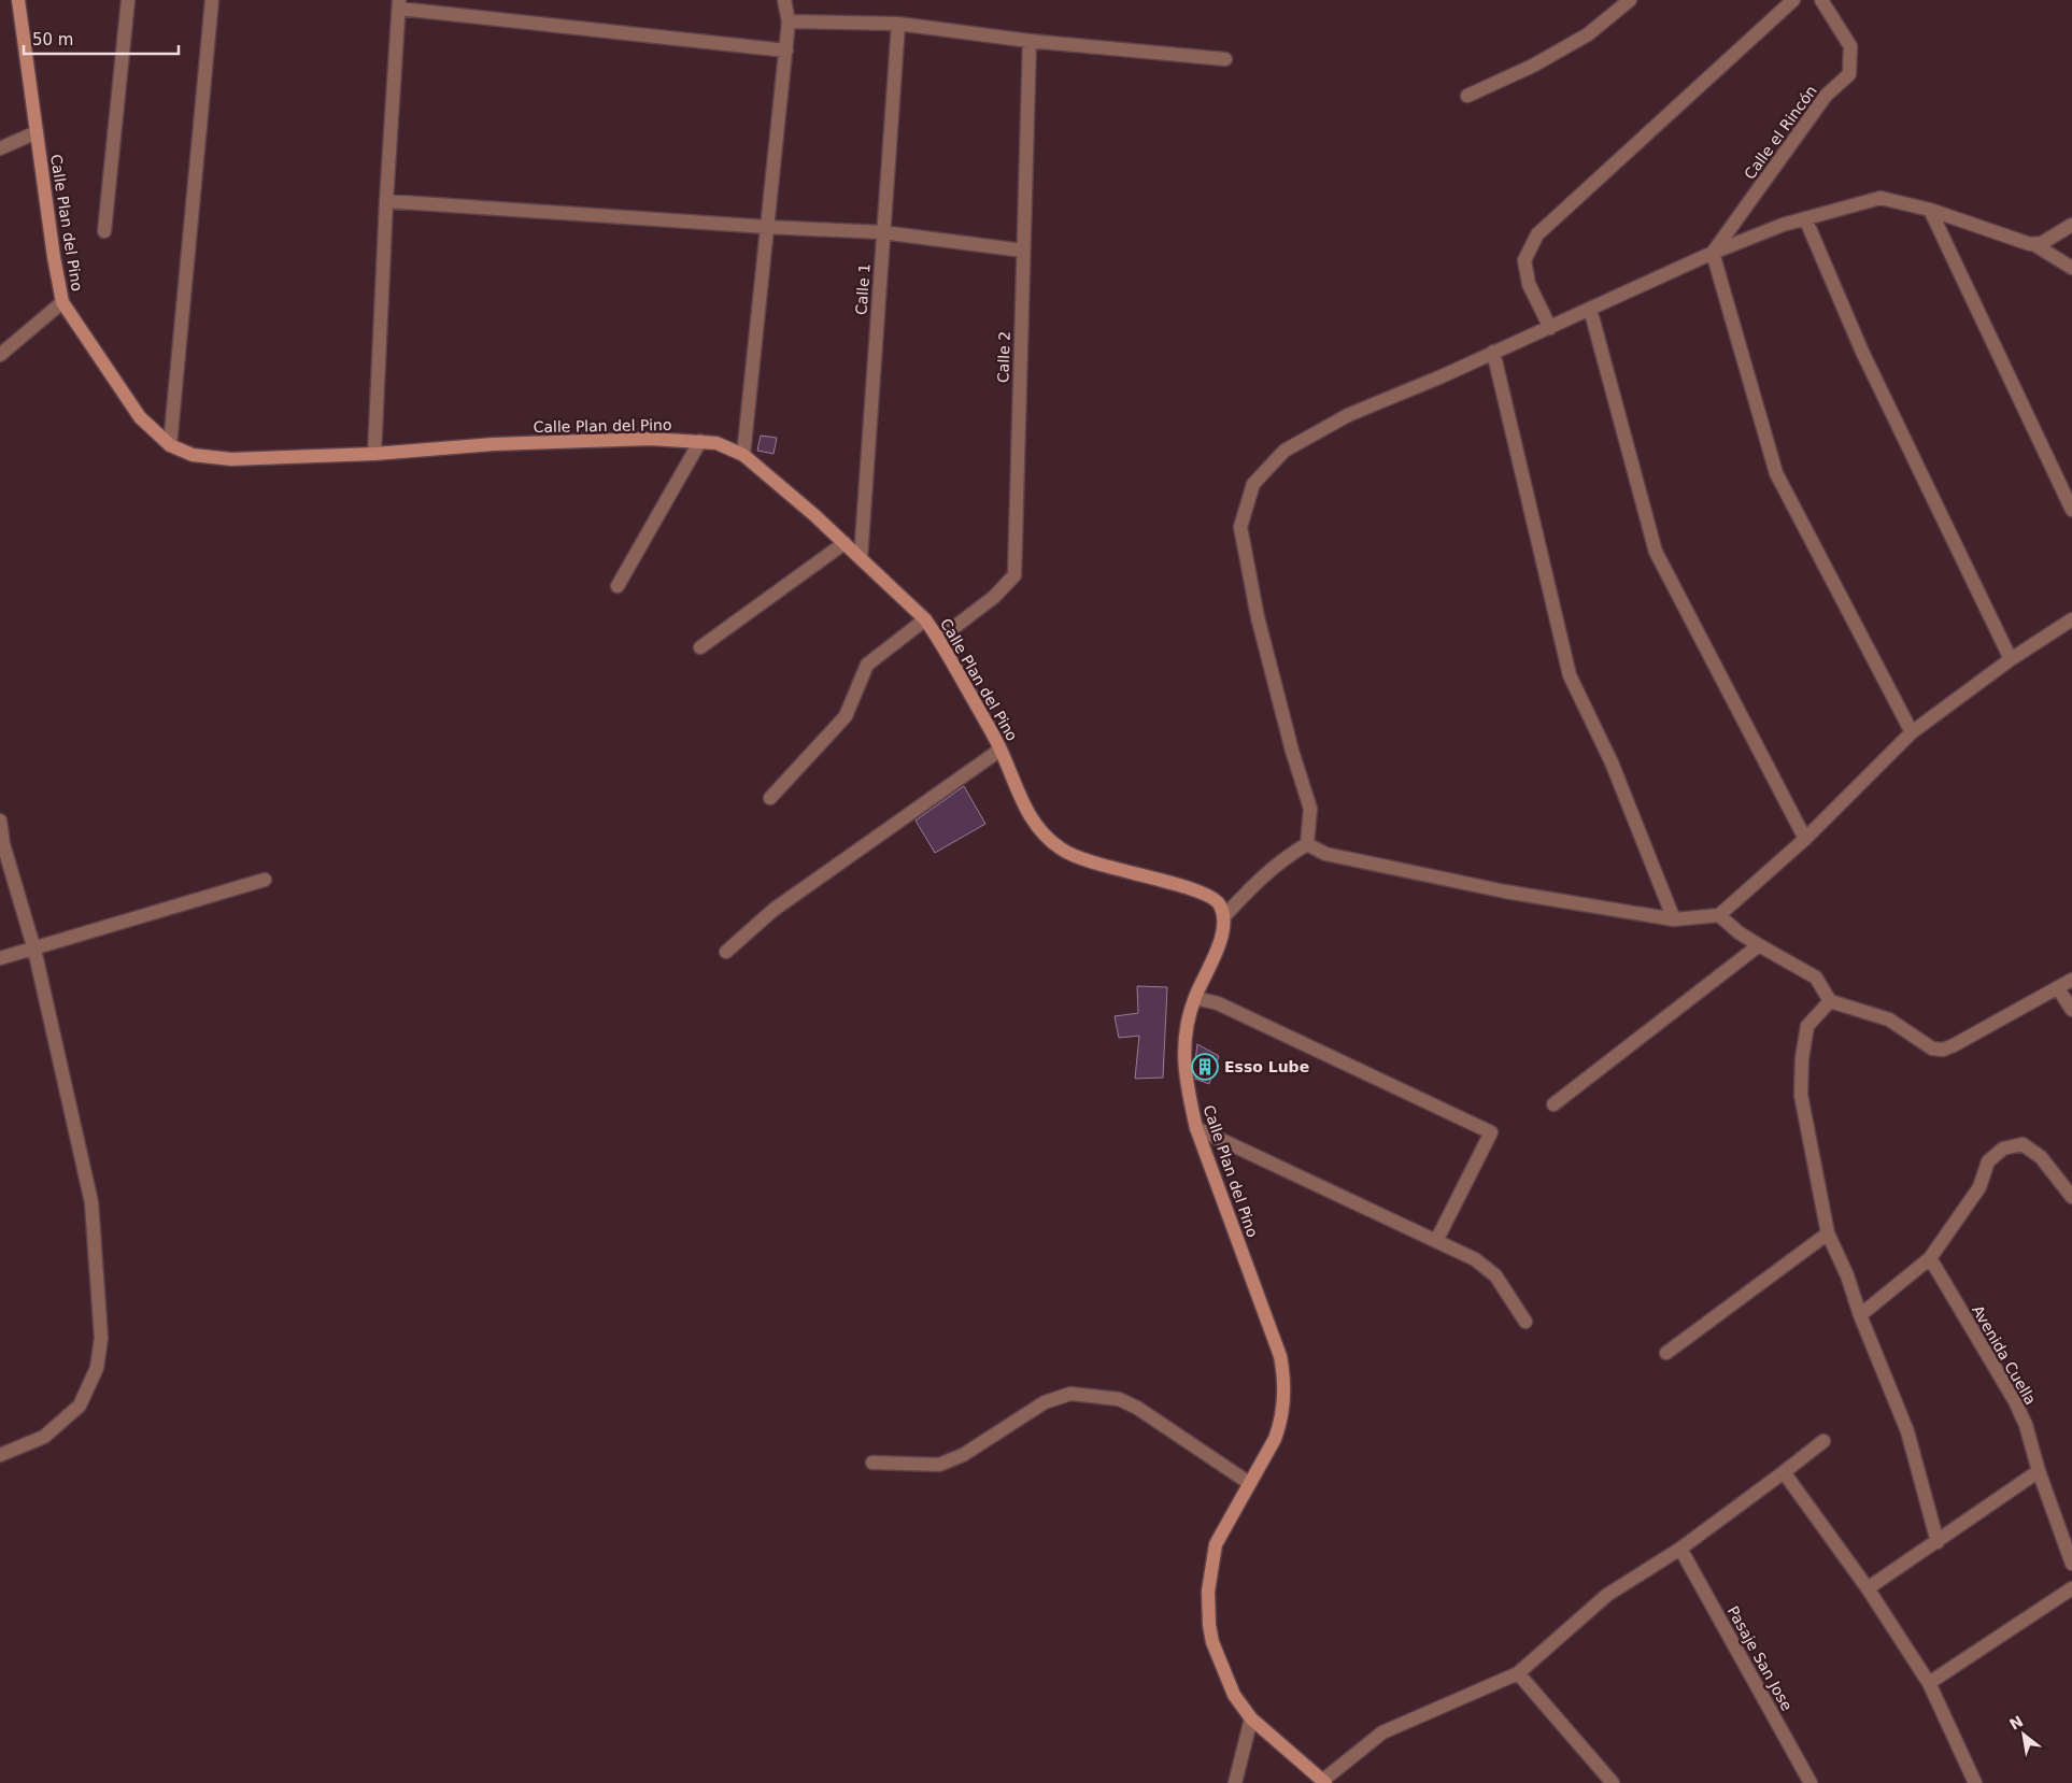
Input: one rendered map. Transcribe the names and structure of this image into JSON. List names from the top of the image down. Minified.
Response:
{"streets":{"street":["Calle el Rincón","Calle Plan del Pino","Calle 1","Calle 2","Avenida Cuella","Pasaje San Jose"]},"crossings":[["Calle Plan del Pino","Calle 1"],["Calle Plan del Pino","Calle 2"]],"places":{"building":["Esso Lube"]},"scale_bar":"50 m","north":"top left"}
